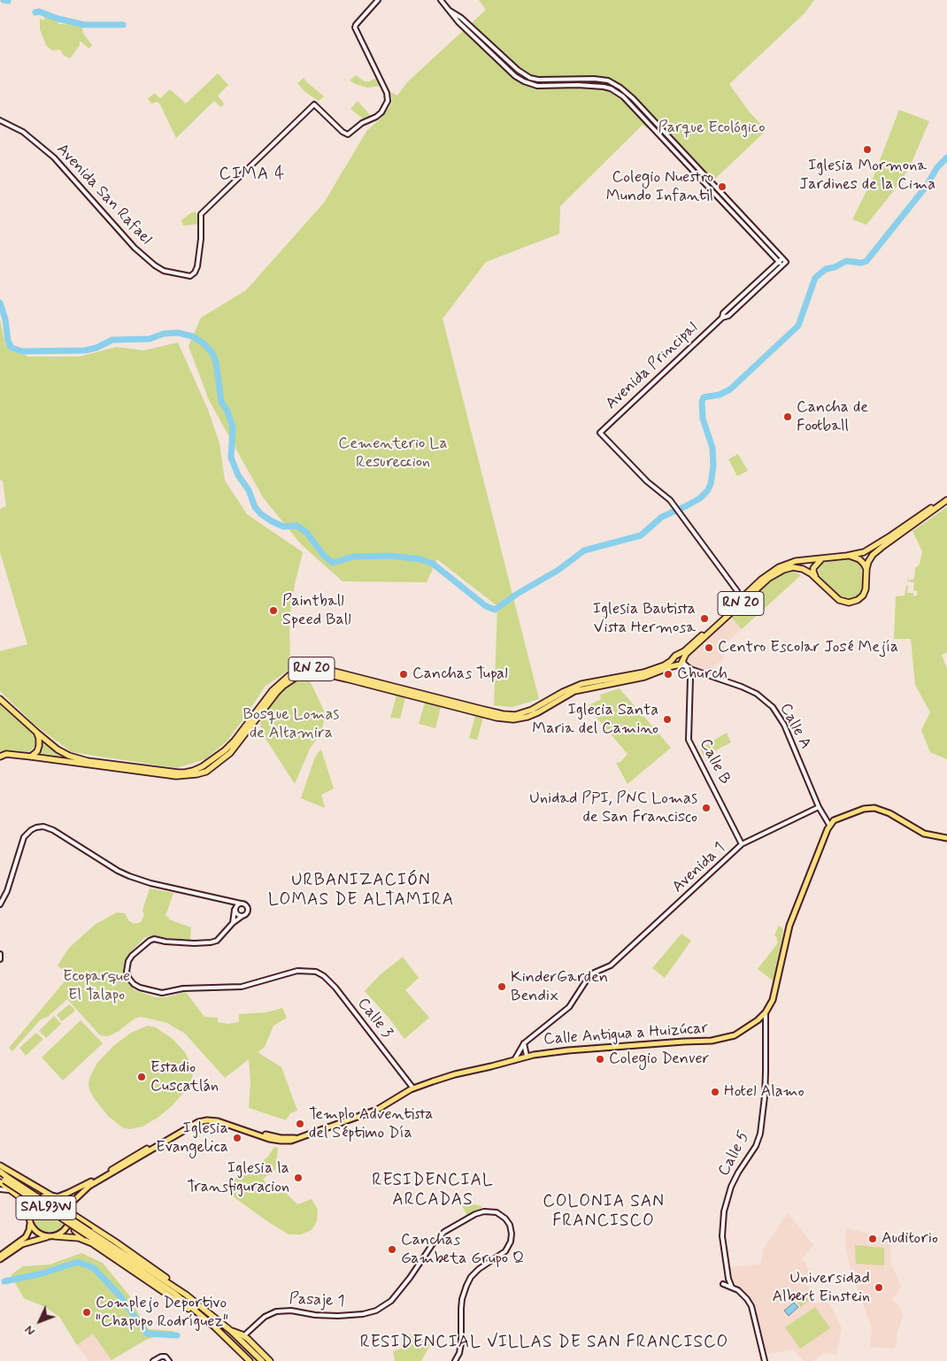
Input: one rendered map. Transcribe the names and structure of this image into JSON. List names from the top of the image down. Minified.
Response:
{"streets":{"highway":["RN 20","SAL93W"],"main road":["Calle Antigua a Huizúcar"],"street":["Avenida San Rafael","Avenida Principal","Calle A","Calle B","Avenida 1","Calle 3","Calle 5","Pasaje 1"]},"crossings":[["RN 20","Calle A"],["Calle A","Avenida 1"],["Calle A","Calle Antigua a Huizúcar"],["Calle B","Avenida 1"],["Calle 3","Calle Antigua a Huizúcar"],["Calle Antigua a Huizúcar","Calle 5"]],"districts":["CIMA 4","URBANIZACIÓN LOMAS DE ALTAMIRA","RESIDENCIAL ARCADAS","COLONIA SAN FRANCISCO","RESIDENCIAL VILLAS DE SAN FRANCISCO"],"parks":["Parque Ecológico","Cementerio La Resureccion","Bosque Lomas de Altamira","Ecoparque El Talapo"],"places":["Iglesia Mormona Jardines de la Cima","Colegio Nuestro Mundo Infantil","Cancha de Football","Paintball Speed Ball","Iglesia Bautista Vista Hermosa","Centro Escolar José Mejía","Canchas Tupal","Church","Iglecia Santa Maria del Camino","Unidad PPI, PNC Lomas de San Francisco","KinderGarden Bendix","Colegio Denver","Estadio Cuscatlán","Hotel Alamo","Templo Adventista del Séptimo Día","Iglesia Evangelica","Iglesia la Transfiguracion","Auditorio","Canchas Gambeta Grupo Q","Universidad Albert Einstein","Complejo Deportivo \"Chapupo Rodríguez\""],"north":"bottom left"}
